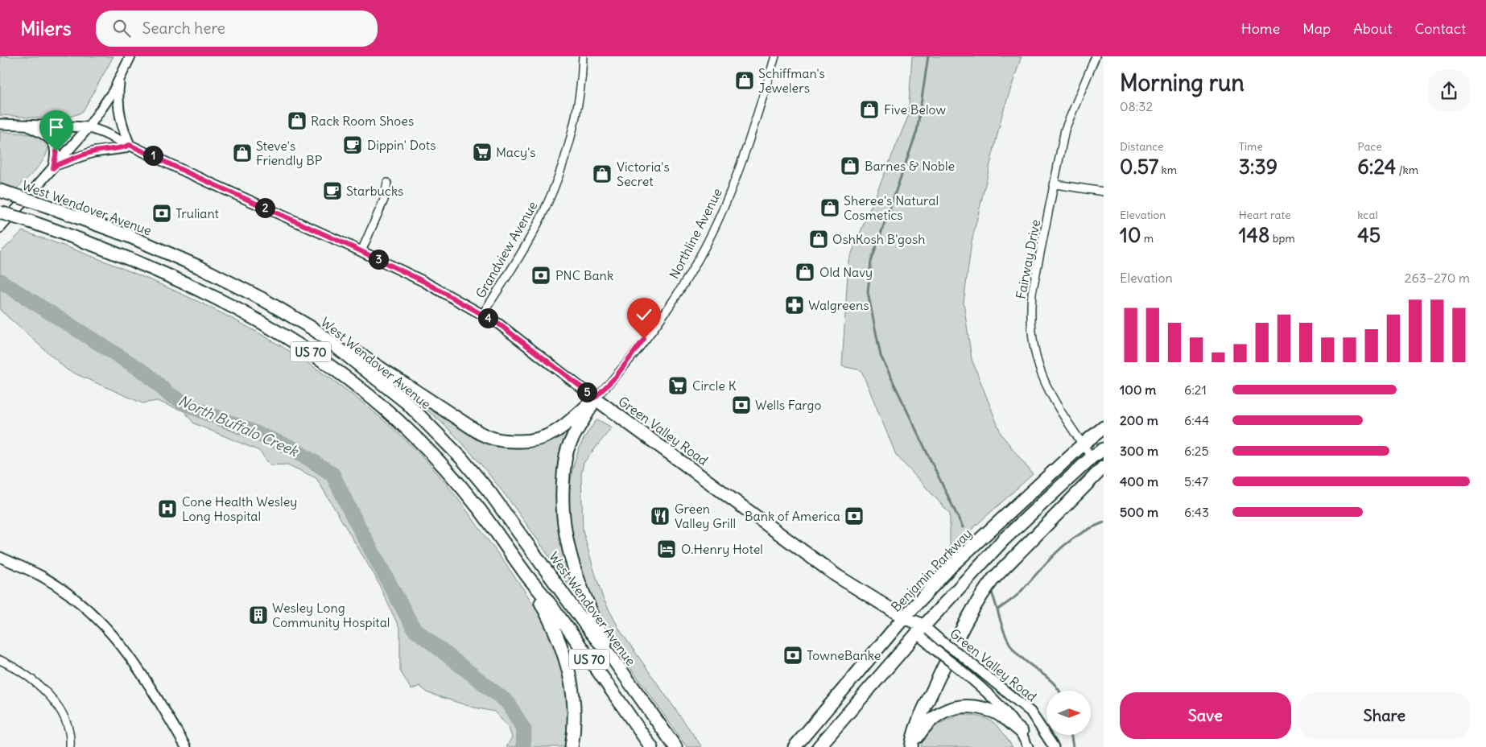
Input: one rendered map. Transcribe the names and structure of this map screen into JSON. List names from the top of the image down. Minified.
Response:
{"streets":{"highway":["West Wendover Avenue","US 70","Green Valley Road","Benjamin Parkway"],"street":["Northline Avenue","Grandview Avenue","Fairway Drive"]},"crossings":[["Northline Avenue","Green Valley Road"],["Grandview Avenue","Green Valley Road"],["Fairway Drive","Benjamin Parkway"],["Green Valley Road","Benjamin Parkway"]],"water":["North Buffalo Creek"],"places":{"shop":["Schiffman's Jewelers","Five Below","Rack Room Shoes","Steve's Friendly BP","Barnes & Noble","Victoria's Secret","Sheree's Natural Cosmetics","OshKosh B'gosh","Old Navy"],"cafe":["Dippin' Dots","Starbucks"],"supermarket":["Macy's","Circle K"],"bank":["Truliant","PNC Bank","Wells Fargo","Bank of America","TowneBanke"],"pharmacy":["Walgreens"],"hospital":["Cone Health Wesley Long Hospital"],"restaurant":["Green Valley Grill"],"hotel":["O.Henry Hotel"],"building":["Wesley Long Community Hospital"]},"north":"right","page":{"header":"Milers","search":"Search here","nav":["Home","Map","About","Contact"],"heading":["Morning run","08:32"],"stats":[["Distance","0.57 km"],["Time","3:39"],["Pace","6:24 /km"],["Elevation","10 m"],["Heart rate","148 bpm"],["kcal","45"]],"pins":["1","2","3","4","5"],"chart":["Elevation","263–270 m"],"list":[{"name":"100 m","note":"6:21"},{"name":"200 m","note":"6:44"},{"name":"300 m","note":"6:25"},{"name":"400 m","note":"5:47"},{"name":"500 m","note":"6:43"}],"buttons":["Save","Share"]}}
